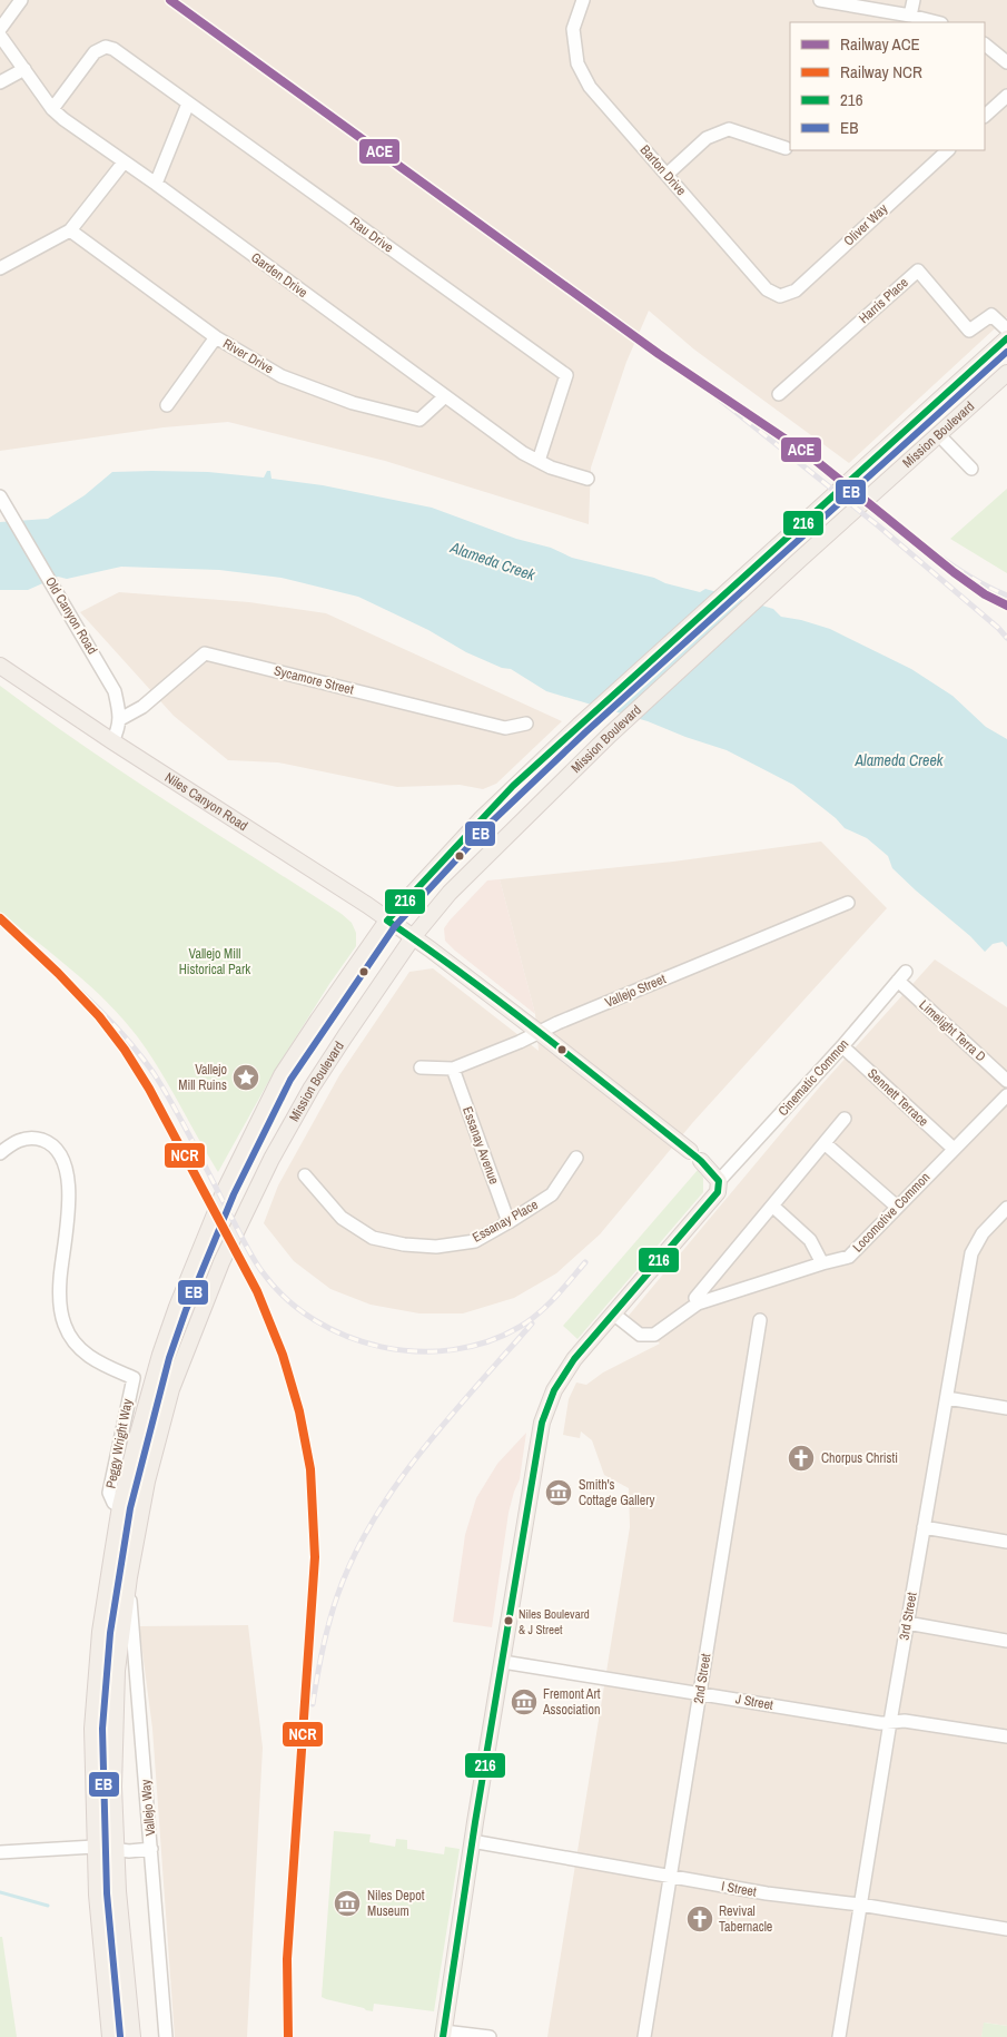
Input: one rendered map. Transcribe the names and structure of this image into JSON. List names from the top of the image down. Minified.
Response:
{"streets":{"main road":["Mission Boulevard","Niles Canyon Road"],"street":["Barton Drive","Oliver Way","Rau Drive","Garden Drive","Harris Place","River Drive","Old Canyon Road","Sycamore Street","Vallejo Street","Limelight Terra D","Cinematic Common","Sennett Terrace","Essanay Avenue","Locomotive Common","Essanay Place","Peggy Wright Way","3rd Street","2nd Street","J Street","Vallejo Way","I Street"]},"crossings":[["Barton Drive","Oliver Way"],["Rau Drive","Garden Drive"],["Garden Drive","River Drive"],["Mission Boulevard","Niles Canyon Road"],["Mission Boulevard","Peggy Wright Way"],["Mission Boulevard","Vallejo Way"],["Old Canyon Road","Sycamore Street"],["Old Canyon Road","Niles Canyon Road"],["Niles Canyon Road","Vallejo Street"],["Niles Canyon Road","Cinematic Common"],["Vallejo Street","Essanay Avenue"],["Limelight Terra D","Cinematic Common"],["Cinematic Common","Sennett Terrace"],["Sennett Terrace","Locomotive Common"],["Essanay Avenue","Essanay Place"],["3rd Street","J Street"],["3rd Street","I Street"],["2nd Street","J Street"],["2nd Street","I Street"]],"water":["Alameda Creek"],"parks":["Vallejo Mill Historical Park"],"places":{"place":["Vallejo Mill Ruins"],"church":["Chorpus Christi","Revival Tabernacle"],"museum":["Smith's Cottage Gallery","Fremont Art Association","Niles Depot Museum"],"other":["Niles Boulevard & J Street"]},"lines":["rail line ACE","transit line 216","transit line EB","rail line NCR"],"legend":["Railway ACE","Railway NCR","216","EB"]}
